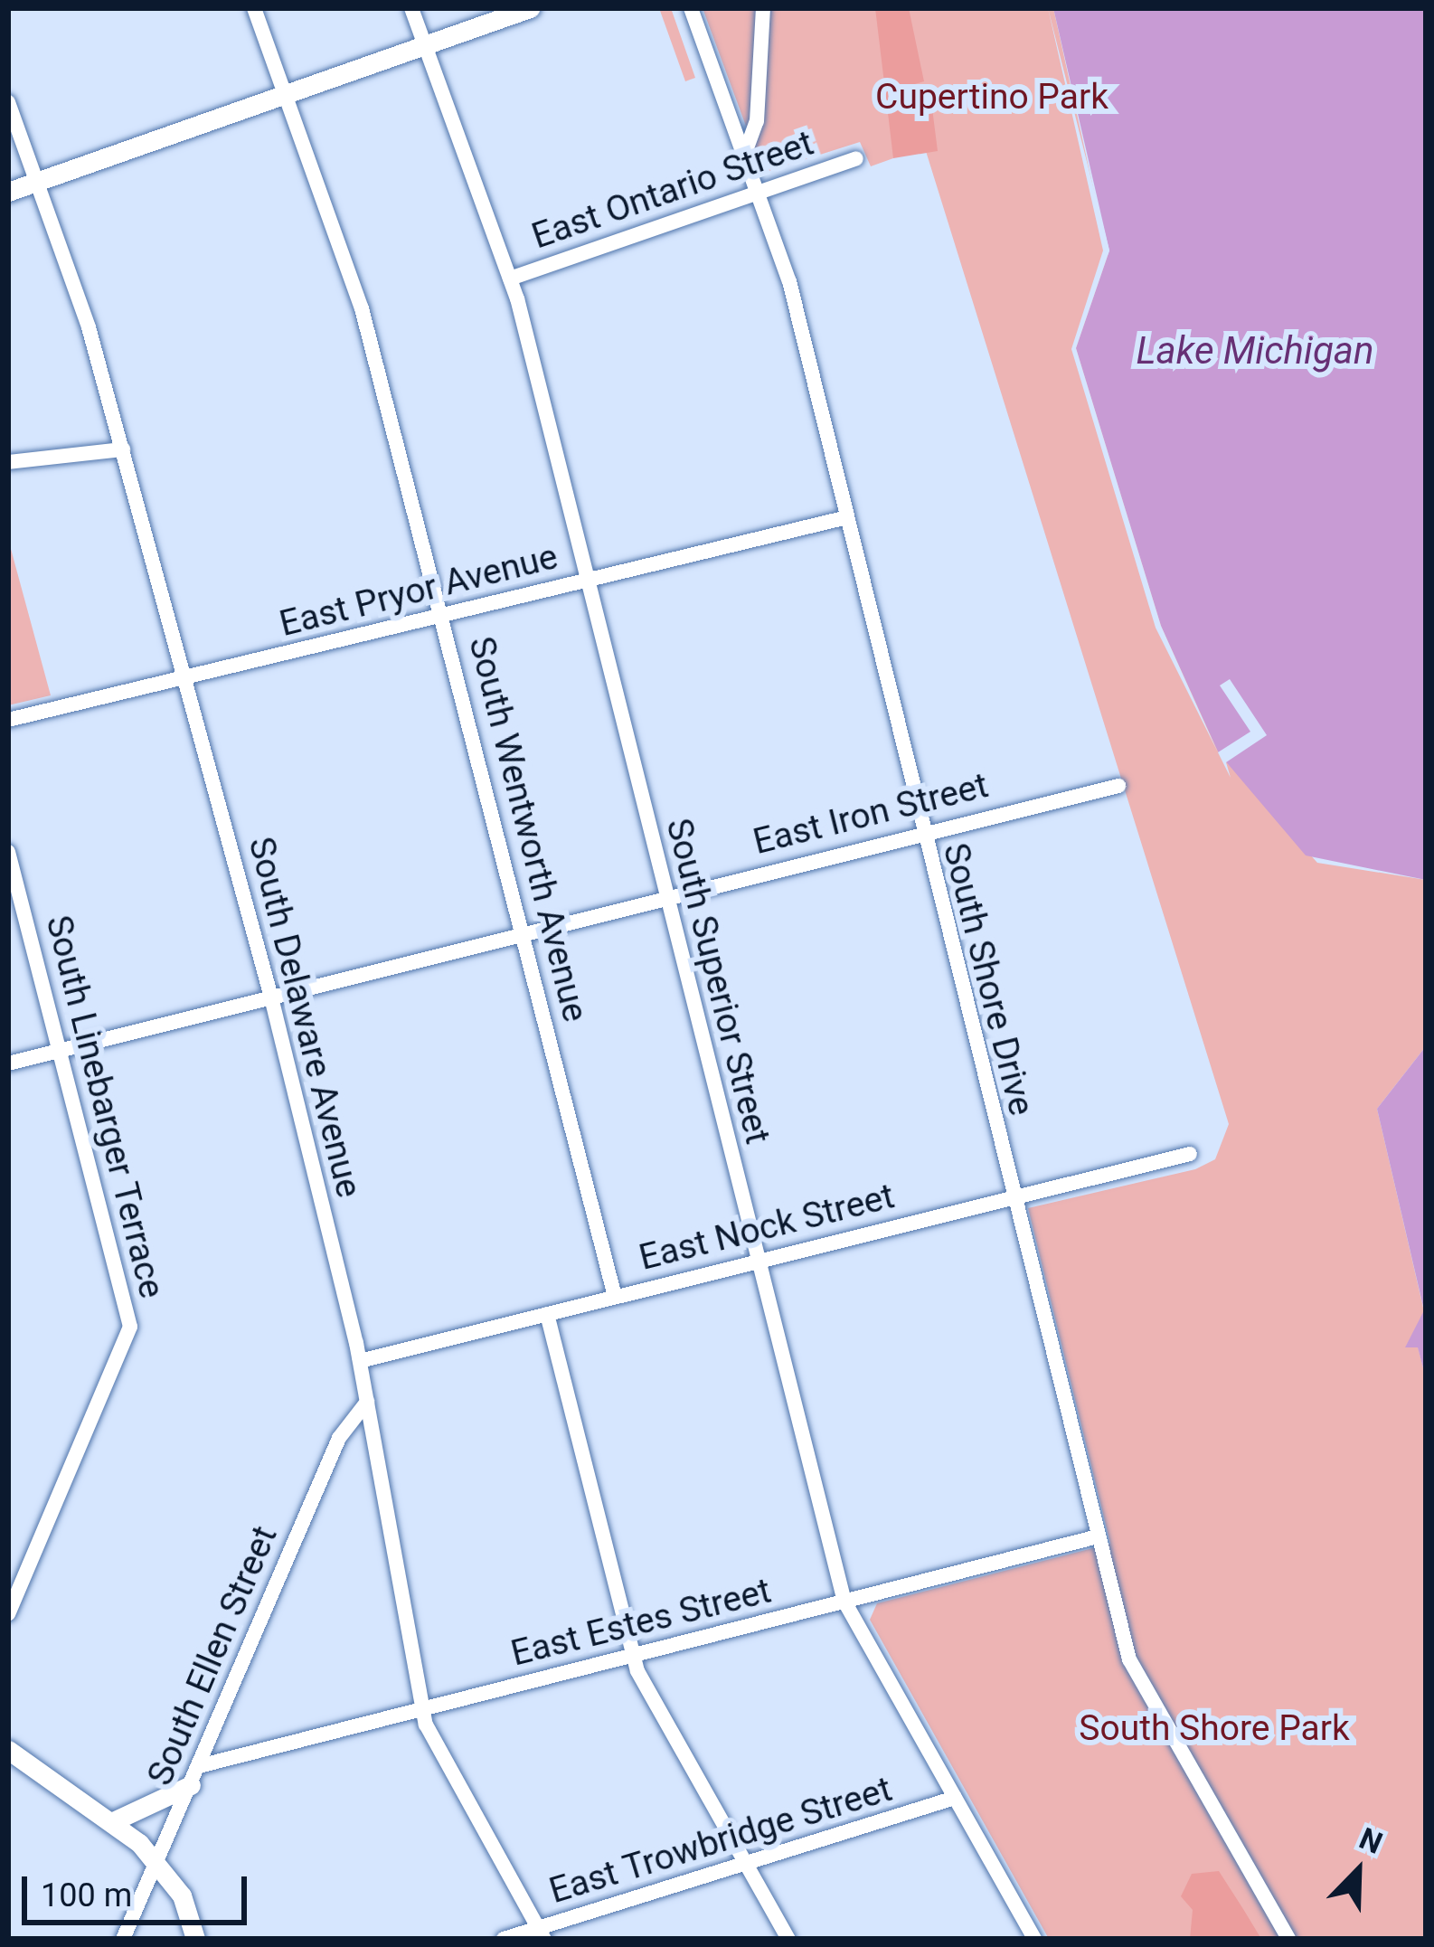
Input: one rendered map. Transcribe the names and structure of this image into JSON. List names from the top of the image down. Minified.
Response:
{"streets":{"street":["East Ontario Street","East Pryor Avenue","East Iron Street","South Wentworth Avenue","South Shore Drive","South Superior Street","South Delaware Avenue","South Linebarger Terrace","East Nock Street","East Estes Street","South Ellen Street","East Trowbridge Street"]},"crossings":[["East Ontario Street","South Shore Drive"],["East Ontario Street","South Superior Street"],["East Pryor Avenue","South Wentworth Avenue"],["East Pryor Avenue","South Shore Drive"],["East Pryor Avenue","South Superior Street"],["East Pryor Avenue","South Delaware Avenue"],["East Iron Street","South Wentworth Avenue"],["East Iron Street","South Shore Drive"],["East Iron Street","South Superior Street"],["East Iron Street","South Delaware Avenue"],["East Iron Street","South Linebarger Terrace"],["South Wentworth Avenue","East Nock Street"],["South Shore Drive","East Nock Street"],["South Shore Drive","East Estes Street"],["South Superior Street","East Nock Street"],["South Superior Street","East Estes Street"],["South Superior Street","East Trowbridge Street"],["South Delaware Avenue","East Nock Street"],["South Delaware Avenue","East Estes Street"],["South Delaware Avenue","South Ellen Street"],["South Delaware Avenue","East Trowbridge Street"],["East Estes Street","South Ellen Street"]],"water":["Lake Michigan"],"parks":["Cupertino Park","South Shore Park"],"scale_bar":"100 m","north":"top right"}
